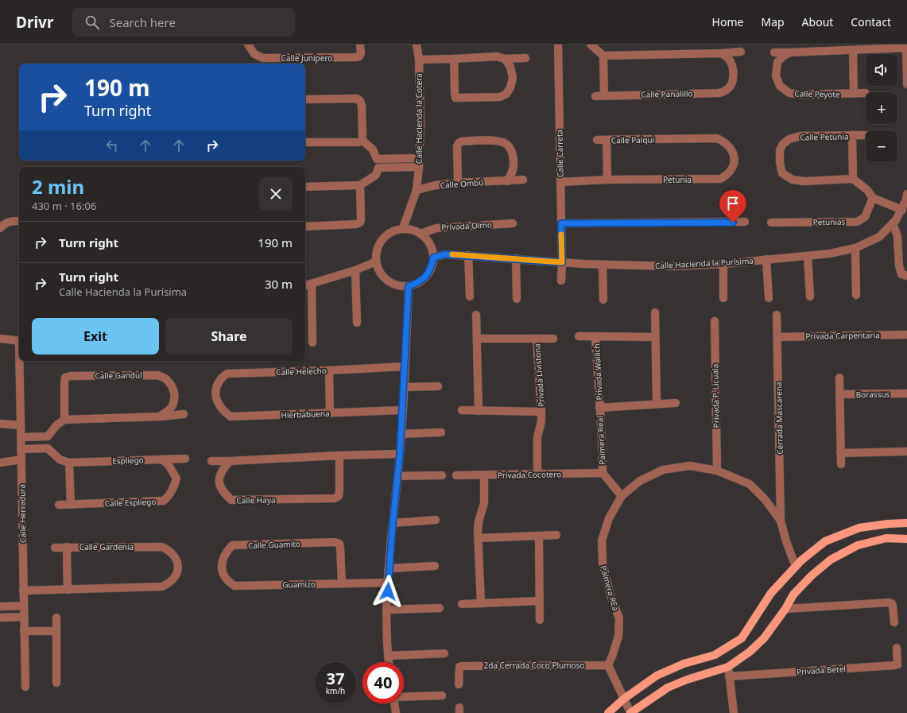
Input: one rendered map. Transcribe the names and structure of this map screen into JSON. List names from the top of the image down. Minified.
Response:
{"streets":{"street":["Calle Junípero","Calle Panalillo","Calle Peyote","Calle Hacienda la Cotera","Calle Petunia","Calle Palqui","Calle Carreta","Petunia","Calle Ombú","Petunias","Privada Olmo","Calle Hacienda la Purísima","Privada Carpentaria","Calle Helecho","Privada Wallich","Calle Gandul","Privada Livistona","Borassus","Privada P. Licuala","Hierbabuena","Cerrada Mascarena","Palmera Real","Espliego","Privada Cocotero","Calle Haya","Calle Espliego","Calle Herradura","Calle Guamito","Calle Gardenia","Guamizo","Palmera REa","2da Cerrada Coco Plumoso","Privada Betel"]},"crossings":[["Calle Hacienda la Cotera","Calle Ombú"],["Calle Hacienda la Cotera","Privada Olmo"],["Calle Hacienda la Cotera","Calle Hacienda la Purísima"],["Calle Palqui","Petunia"],["Calle Carreta","Calle Hacienda la Purísima"],["Privada Olmo","Calle Hacienda la Purísima"],["Privada Carpentaria","Cerrada Mascarena"],["Calle Helecho","Hierbabuena"],["Privada Wallich","Palmera Real"],["Privada Livistona","Privada Cocotero"],["Privada P. Licuala","Palmera REa"],["Cerrada Mascarena","Palmera REa"],["Palmera Real","Privada Cocotero"],["Espliego","Calle Espliego"],["Calle Guamito","Guamizo"],["Palmera REa","2da Cerrada Coco Plumoso"]],"page":{"header":"Drivr","search":"Search here","nav":["Home","Map","About","Contact"],"map_buttons":["+","−"],"turn":["190 m","Turn right"],"heading":["2 min","430 m · 16:06"],"list":[{"name":"Turn right","value":"190 m"},{"name":"Turn right","note":"Calle Hacienda la Purísima","value":"30 m"}],"buttons":["Exit","Share"],"speed":"37 km/h","limit":"40"}}
